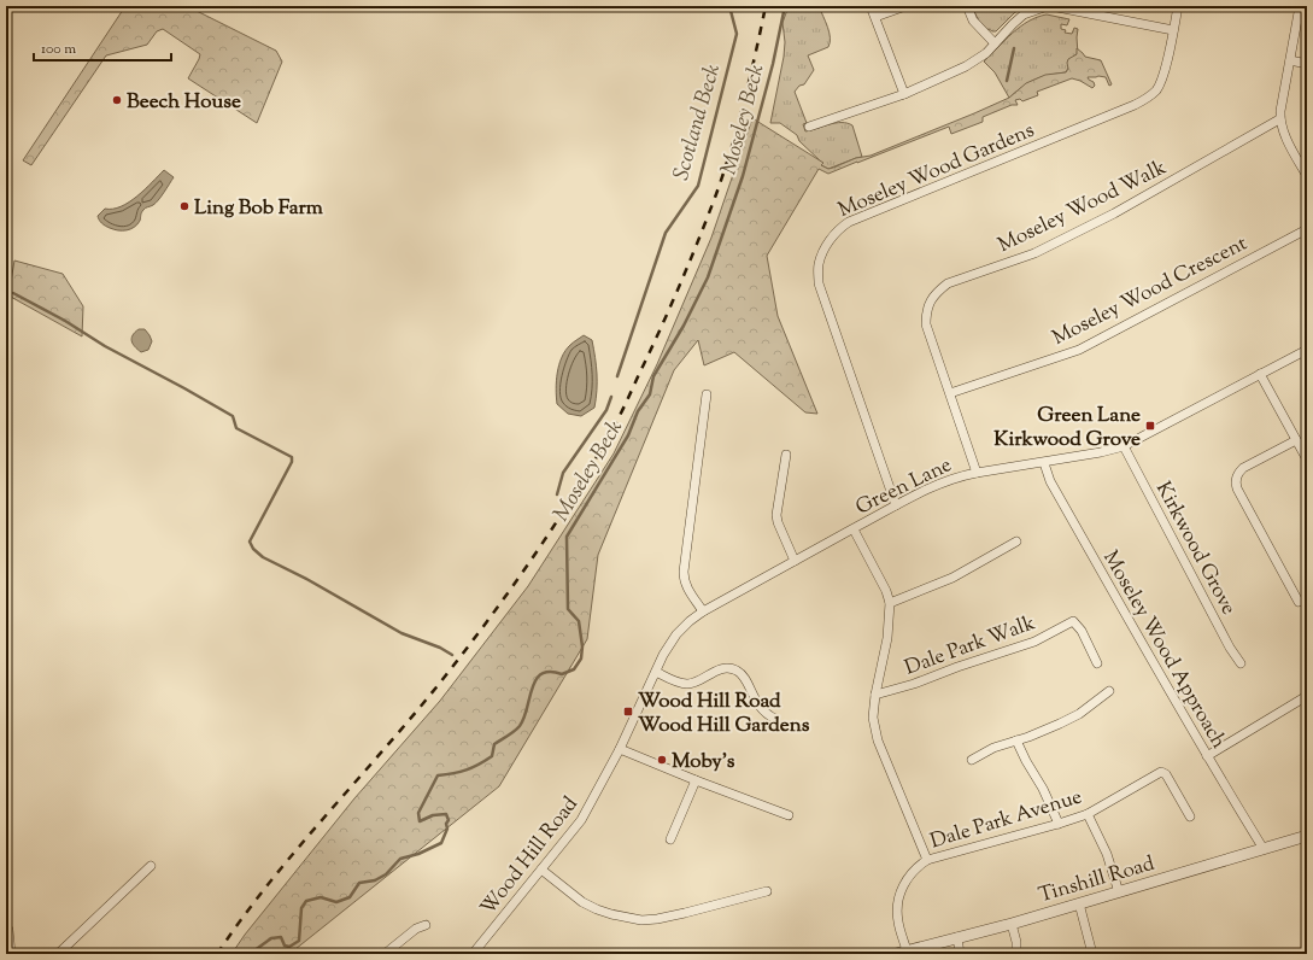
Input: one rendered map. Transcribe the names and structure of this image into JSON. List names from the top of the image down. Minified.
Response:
{"streets":{"street":["Moseley Wood Gardens","Moseley Wood Walk","Moseley Wood Crescent","Green Lane","Kirkwood Grove","Dale Park Walk","Moseley Wood Approach","Dale Park Avenue","Wood Hill Road","Tinshill Road"]},"crossings":[["Moseley Wood Gardens","Green Lane"],["Moseley Wood Walk","Moseley Wood Crescent"],["Moseley Wood Walk","Green Lane"],["Green Lane","Kirkwood Grove"],["Green Lane","Moseley Wood Approach"],["Green Lane","Wood Hill Road"],["Moseley Wood Approach","Tinshill Road"],["Dale Park Avenue","Tinshill Road"]],"water":["Moseley Beck","Scotland Beck"],"places":{"other":["Beech House","Ling Bob Farm","Moby's"],"transit":["Green Lane Kirkwood Grove","Wood Hill Road Wood Hill Gardens"]},"scale_bar":"100 m"}
